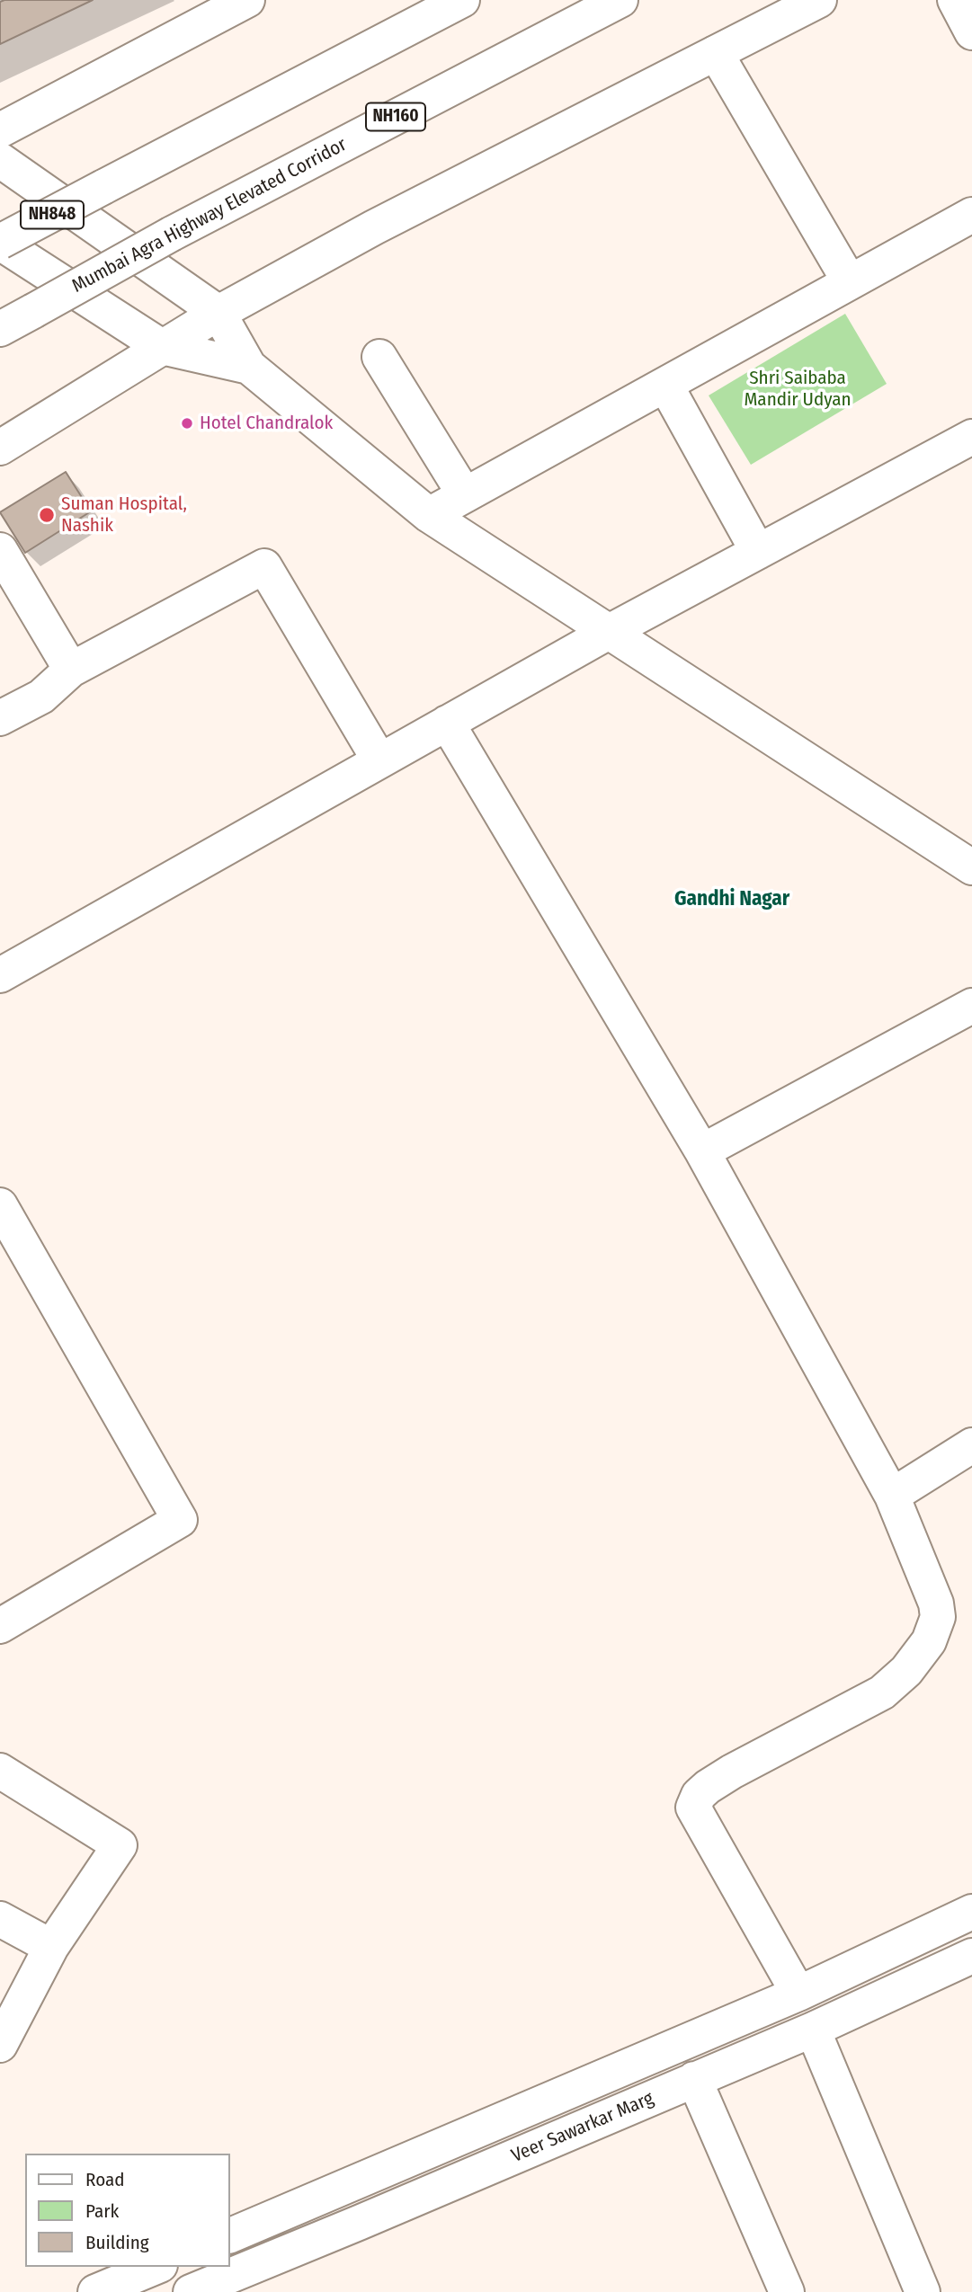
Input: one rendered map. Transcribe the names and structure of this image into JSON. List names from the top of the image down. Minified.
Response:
{"streets":{"main road":["NH160","NH848","Mumbai Agra Highway Elevated Corridor","Veer Sawarkar Marg"]},"districts":["Gandhi Nagar"],"parks":["Shri Saibaba Mandir Udyan"],"places":["Hotel Chandralok","Suman Hospital, Nashik"],"legend":["Road","Park","Building"]}
